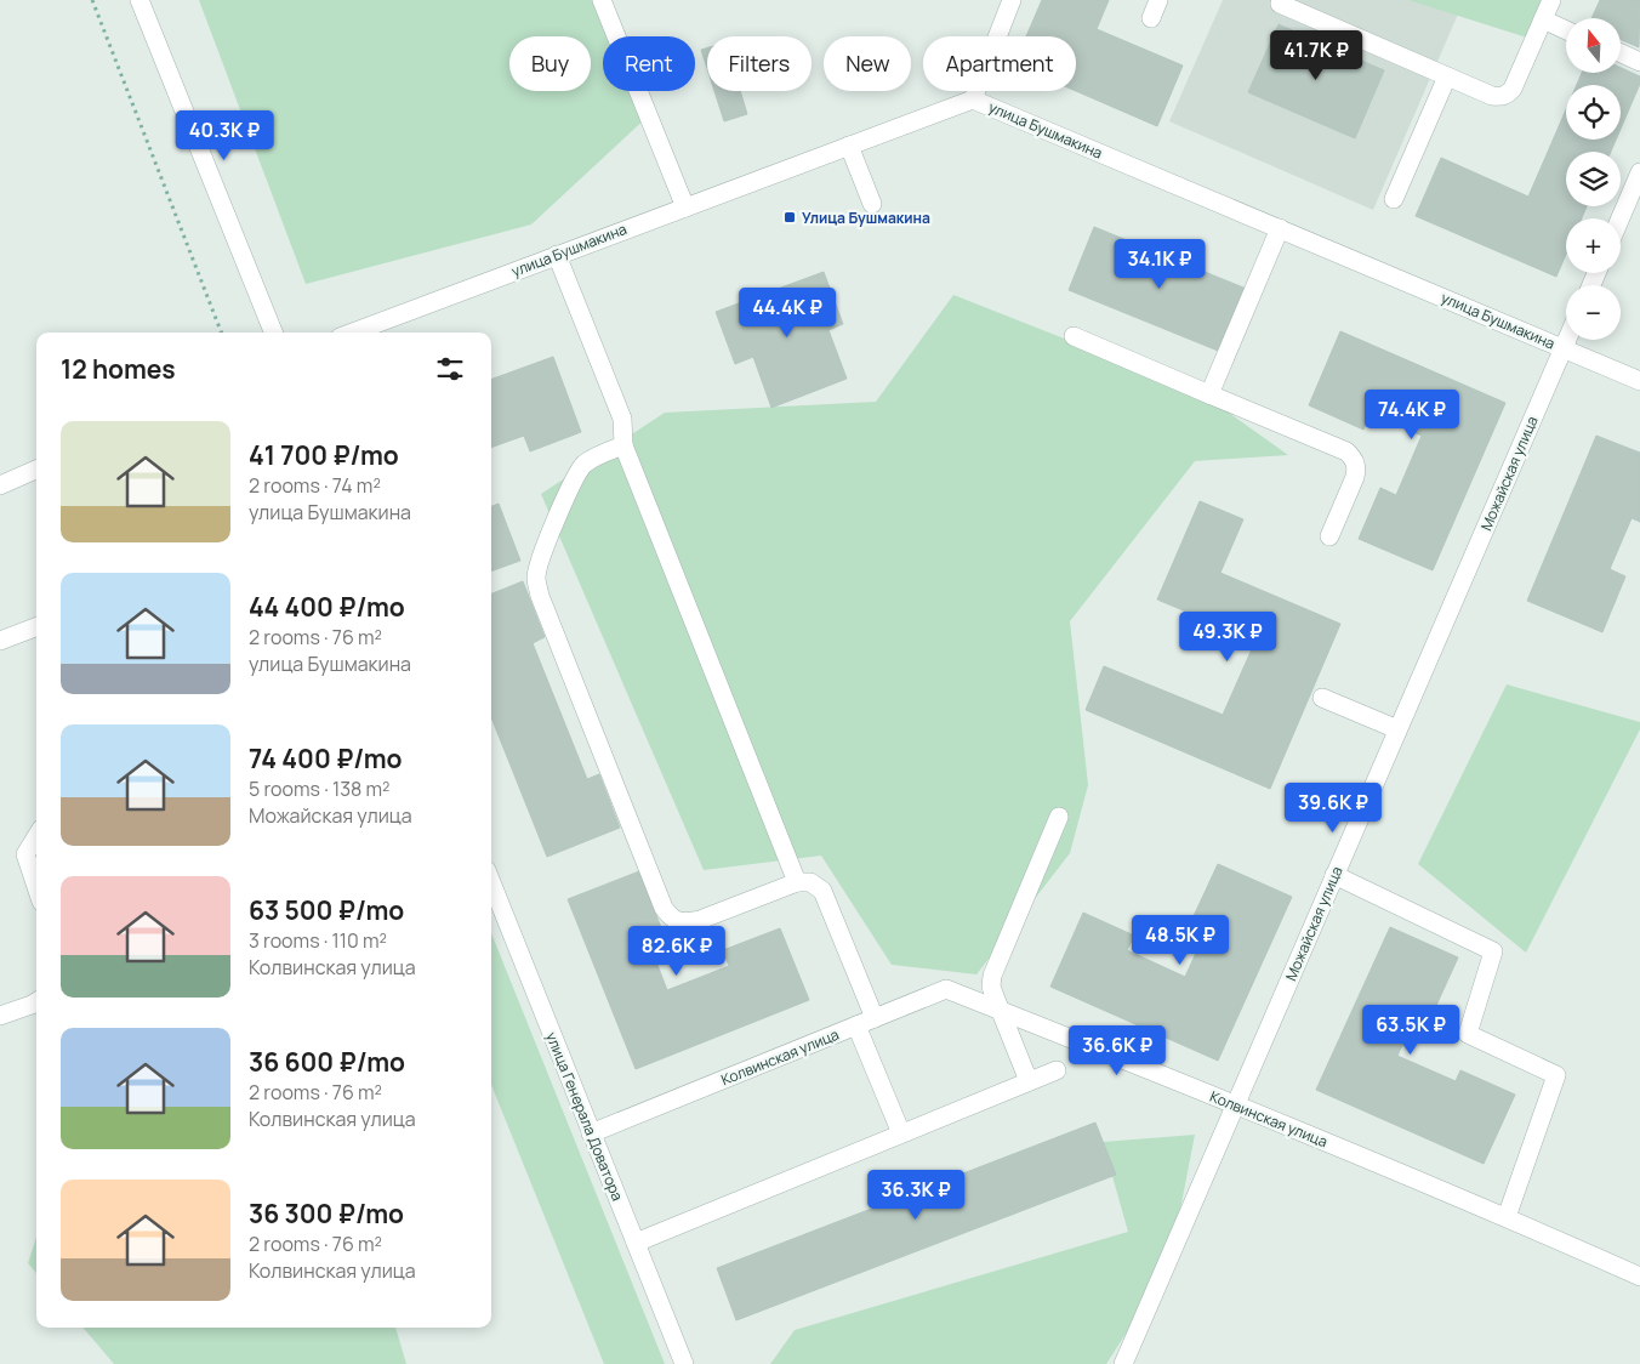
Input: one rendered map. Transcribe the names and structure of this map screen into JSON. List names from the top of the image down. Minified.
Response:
{"streets":{"street":["улица Бушмакина","Можайская улица","Колвинская улица","улица Генерала Доватора"]},"crossings":[["улица Бушмакина","Можайская улица"],["Можайская улица","Колвинская улица"],["Колвинская улица","улица Генерала Доватора"]],"places":{"transit":["Улица Бушмакина"]},"north":"top","page":{"map_buttons":["+","−"],"price":["41.7K ₽","40.3K ₽","34.1K ₽","44.4K ₽","74.4K ₽","49.3K ₽","39.6K ₽","48.5K ₽","82.6K ₽","63.5K ₽","36.6K ₽","36.3K ₽"],"chip":["Buy","Rent","Filters","New","Apartment"],"heading":"12 homes","list":[{"name":"41 700 ₽/mo","note":"2 rooms · 74 m² · улица Бушмакина"},{"name":"44 400 ₽/mo","note":"2 rooms · 76 m² · улица Бушмакина"},{"name":"74 400 ₽/mo","note":"5 rooms · 138 m² · Можайская улица"},{"name":"63 500 ₽/mo","note":"3 rooms · 110 m² · Колвинская улица"},{"name":"36 600 ₽/mo","note":"2 rooms · 76 m² · Колвинская улица"},{"name":"36 300 ₽/mo","note":"2 rooms · 76 m² · Колвинская улица"}]}}
